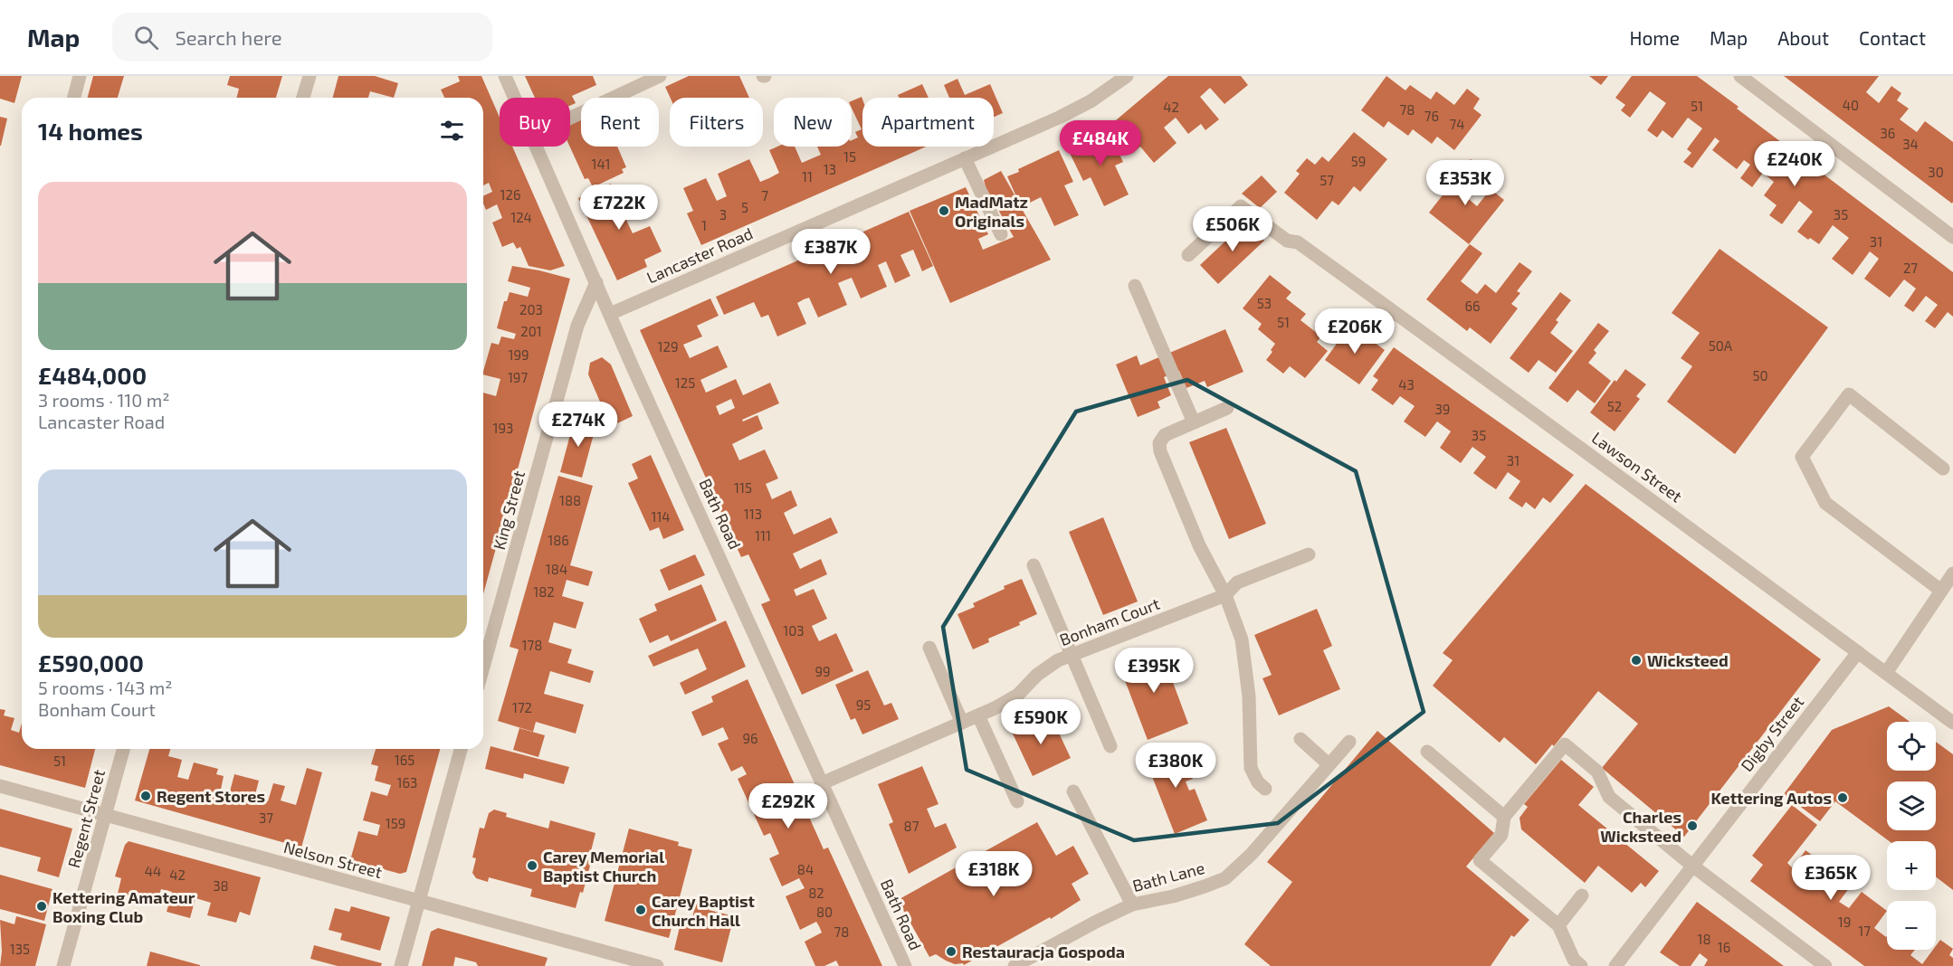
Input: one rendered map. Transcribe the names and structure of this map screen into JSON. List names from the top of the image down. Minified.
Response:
{"streets":{"street":["Lancaster Road","Lawson Street","King Street","Bath Road","Bonham Court","Digby Street","Regent Street","Nelson Street","Bath Lane"]},"crossings":[["Lancaster Road","Bath Road"],["Lawson Street","Digby Street"],["King Street","Bath Road"],["Bath Road","Bonham Court"],["Regent Street","Nelson Street"]],"places":["MadMatz Originals","Wicksteed","Regent Stores","Kettering Autos","Charles Wicksteed","Carey Memorial Baptist Church","Kettering Amateur Boxing Club","Carey Baptist Church Hall","Restauracja Gospoda"],"house_numbers":["40","51","42","78","76","74","36","34","15","59","141","13","30","11","57","126","7","5","3","35","124","1","31","27","53","66","203","51","201","50A","129","199","50","197","125","43","52","39","193","35","31","115","188","113","114","111","186","184","182","103","178","99","95","172","96","165","51","163","37","159","87","84","44","42","38","82","80","19","17","78","18","16","135"],"page":{"header":"Map","search":"Search here","nav":["Home","Map","About","Contact"],"chip":["Buy","Rent","Filters","New","Apartment"],"heading":"14 homes","price":["£484K","£240K","£353K","£722K","£506K","£387K","£206K","£274K","£395K","£590K","£380K","£292K","£318K","£365K"],"list":[{"name":"£484,000","note":"3 rooms · 110 m² · Lancaster Road"},{"name":"£590,000","note":"5 rooms · 143 m² · Bonham Court"}],"map_buttons":["+","−"]}}
